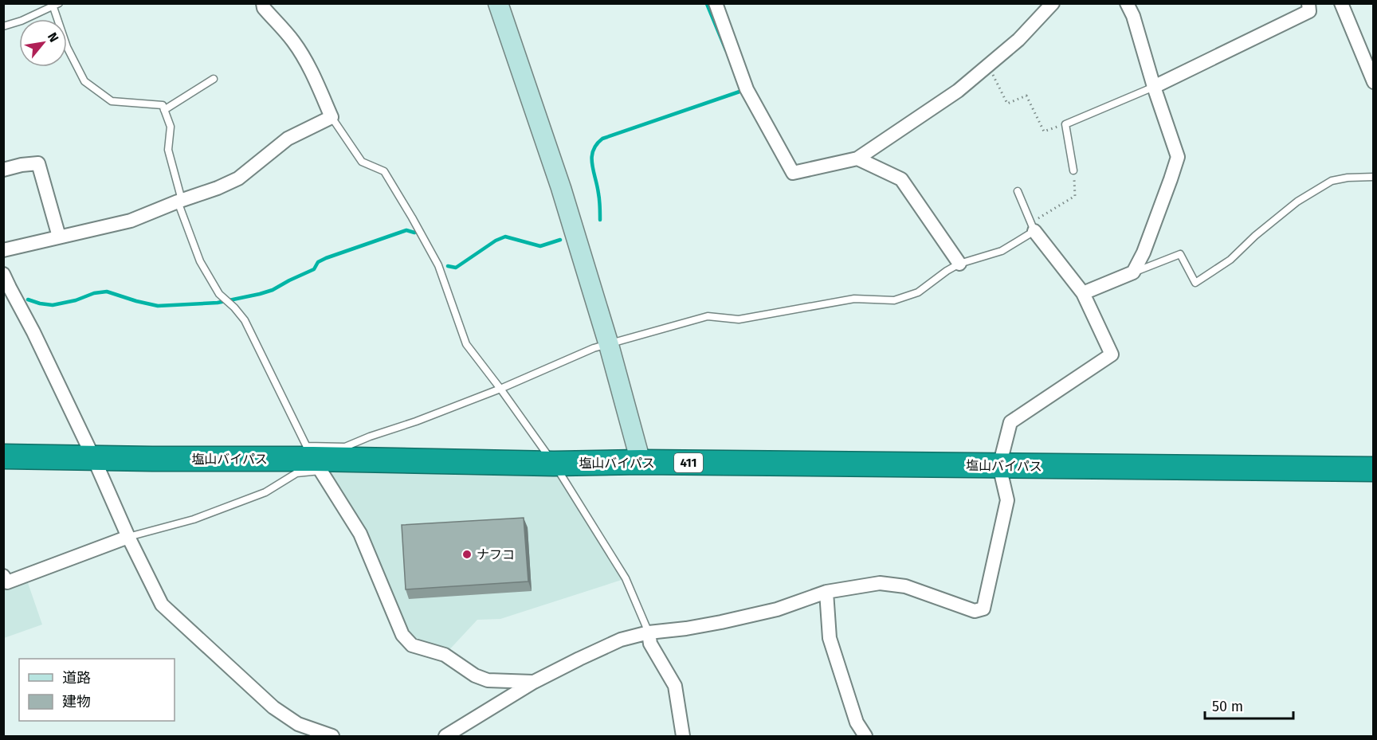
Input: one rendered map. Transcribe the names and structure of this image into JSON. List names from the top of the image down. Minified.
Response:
{"streets":{"highway":["塩山バイパス","411"]},"places":["ナフコ"],"legend":["道路","建物"],"scale_bar":"50 m","north":"top right"}
